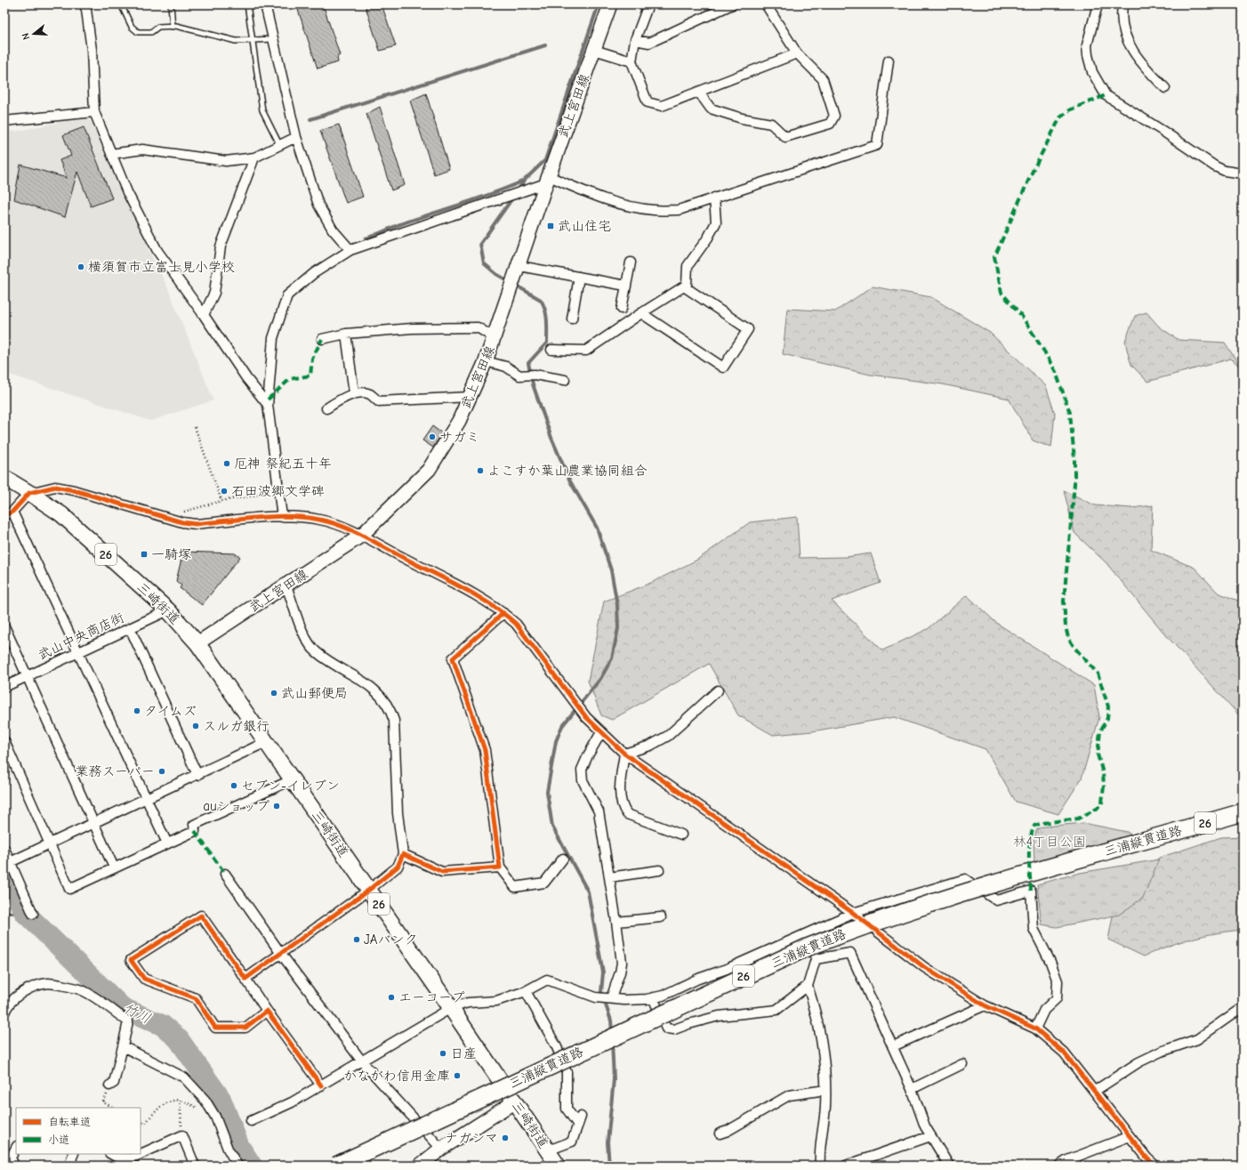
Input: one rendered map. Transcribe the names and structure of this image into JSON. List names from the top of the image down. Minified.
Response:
{"streets":{"highway":["26","三浦縦貫道路"],"main road":["武上宮田線","三崎街道"],"street":["武山中央商店街"]},"crossings":[["武上宮田線","三崎街道"],["三崎街道","武山中央商店街"]],"water":["竹川"],"parks":["林4丁目公園"],"places":{"transit":["武山住宅","一騎塚"],"other":["横須賀市立富士見小学校","サガミ","厄神 祭紀五十年","よこすか葉山農業協同組合","石田波郷文学碑","武山郵便局","タイムズ","スルガ銀行","業務スーパー","セブン-イレブン","auショップ","JAバンク","エーコープ","日産","かながわ信用金庫","ナガシマ"]},"legend":["自転車道","小道"],"north":"left"}
